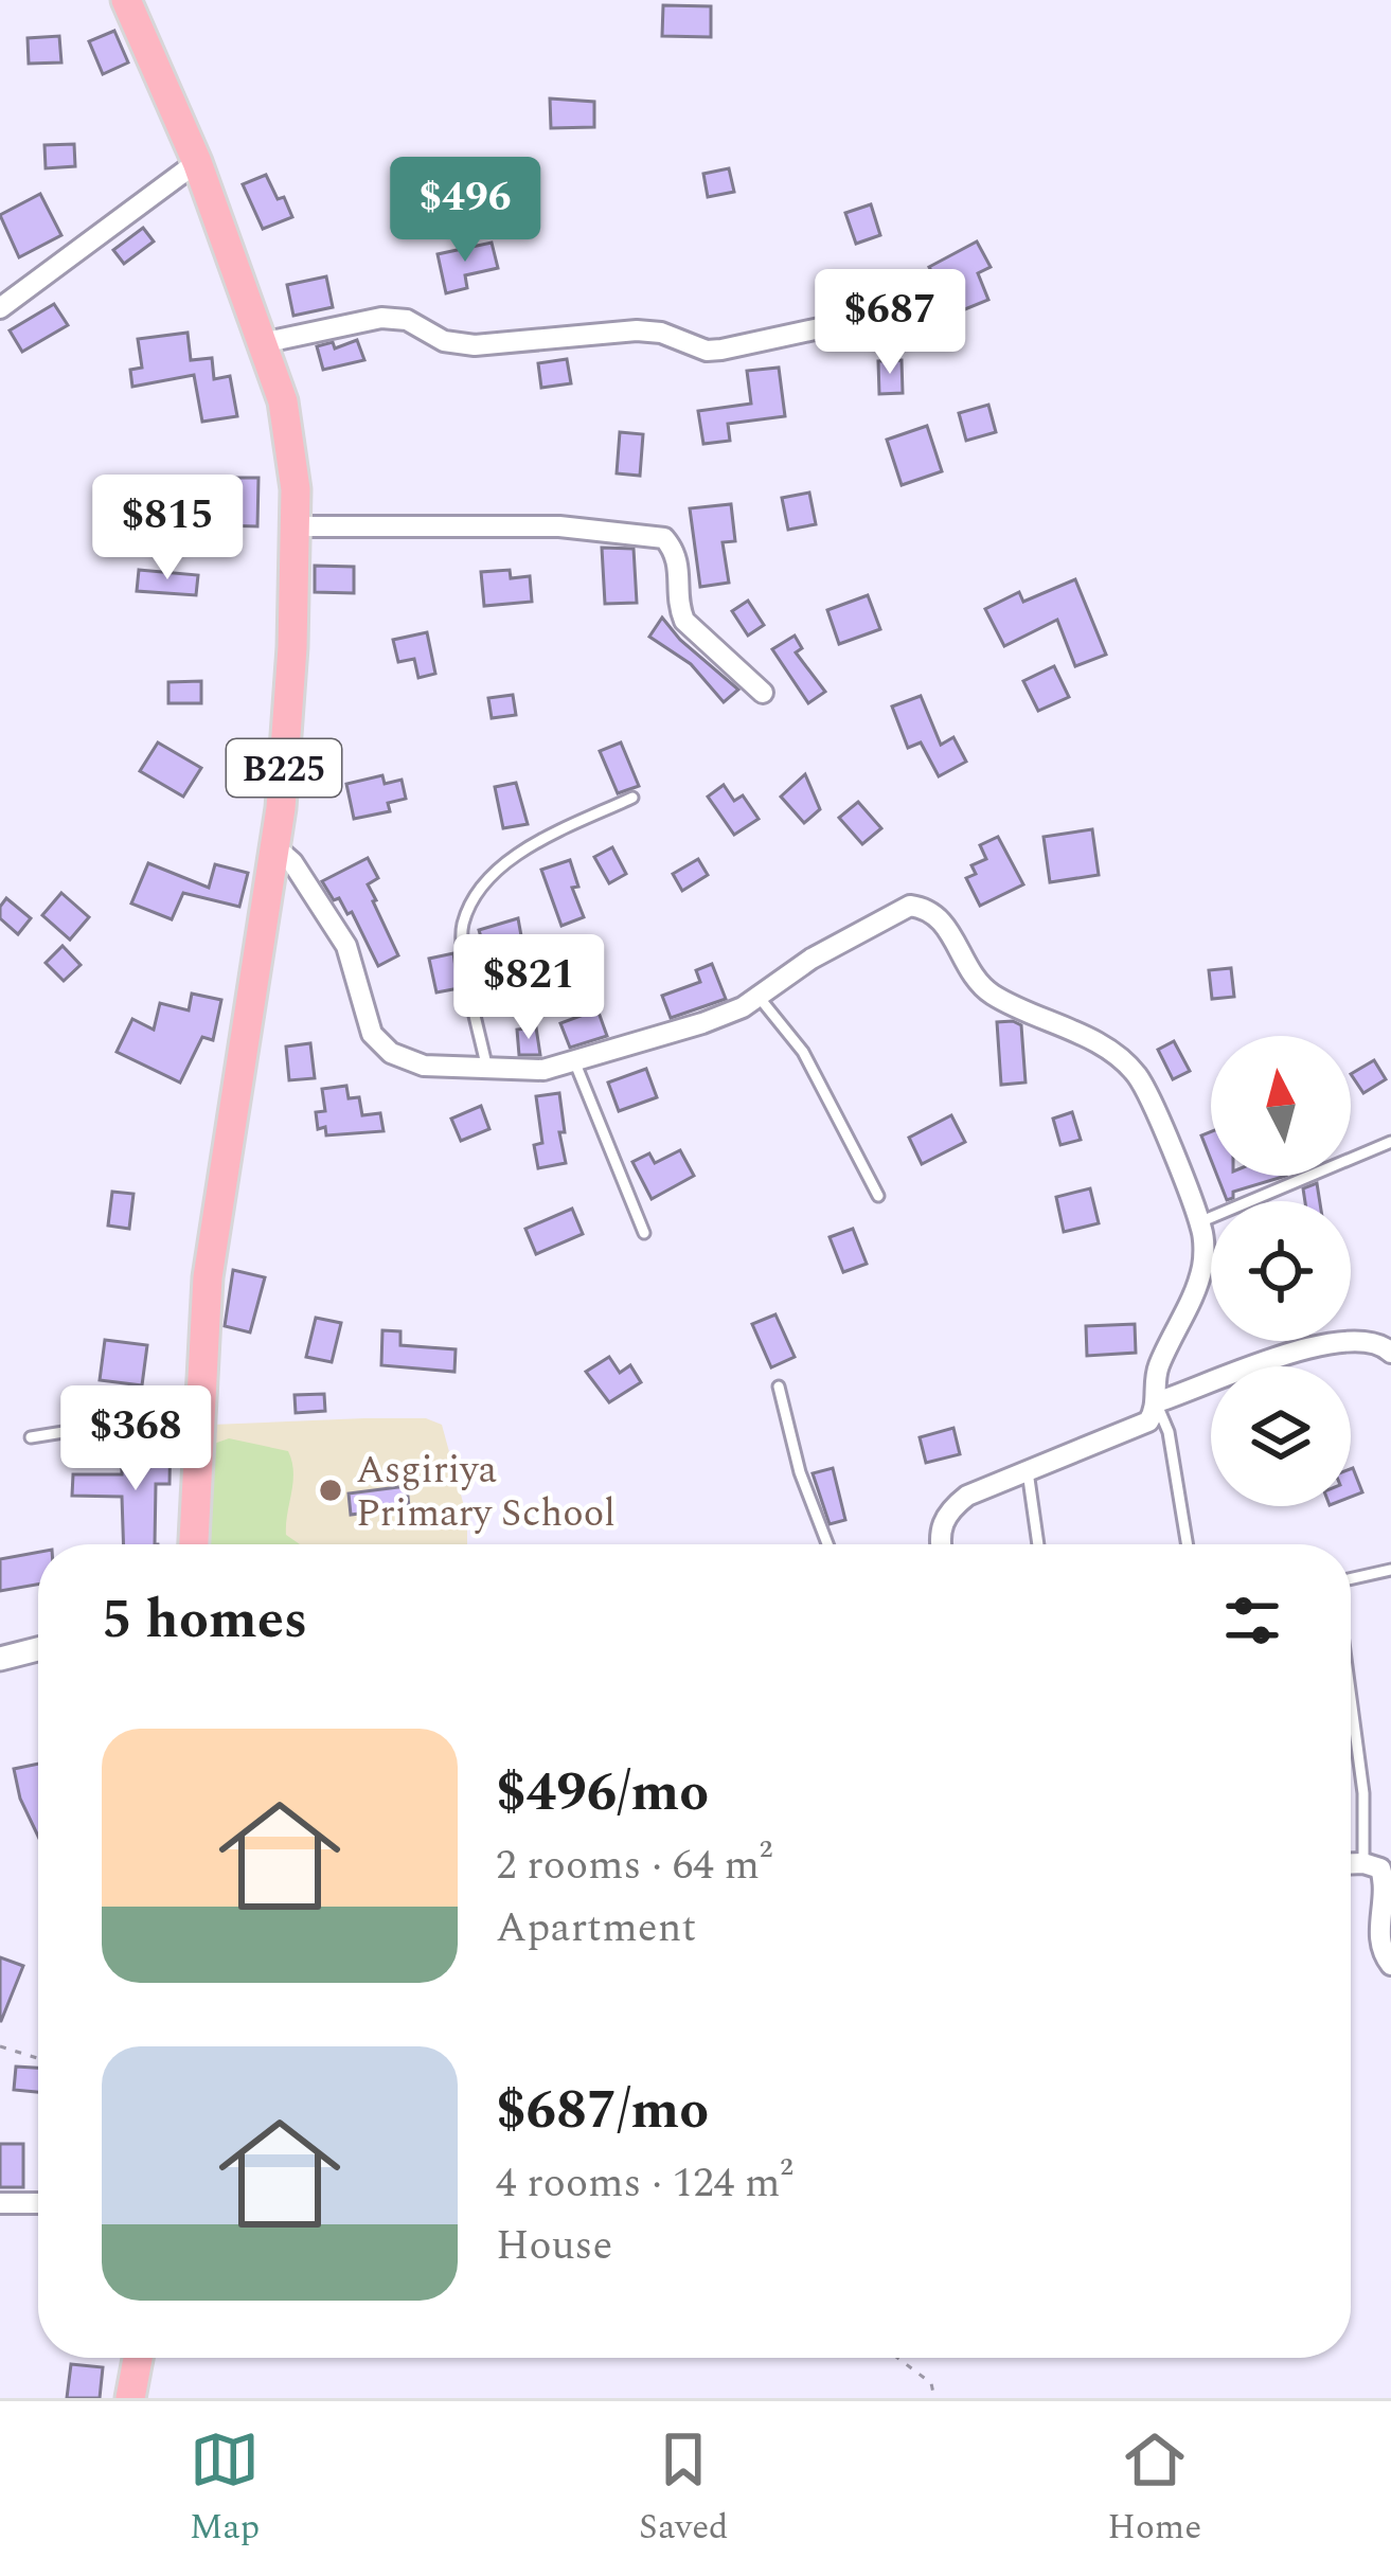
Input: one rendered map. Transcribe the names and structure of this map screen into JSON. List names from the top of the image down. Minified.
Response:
{"streets":{"main road":["B225"]},"places":["Asgiriya Primary School"],"north":"top","page":{"price":["$496","$687","$815","$821","$368"],"heading":"5 homes","list":[{"name":"$496/mo","note":"2 rooms · 64 m² · Apartment"},{"name":"$687/mo","note":"4 rooms · 124 m² · House"}],"tabs":["Map","Saved","Home"]}}
